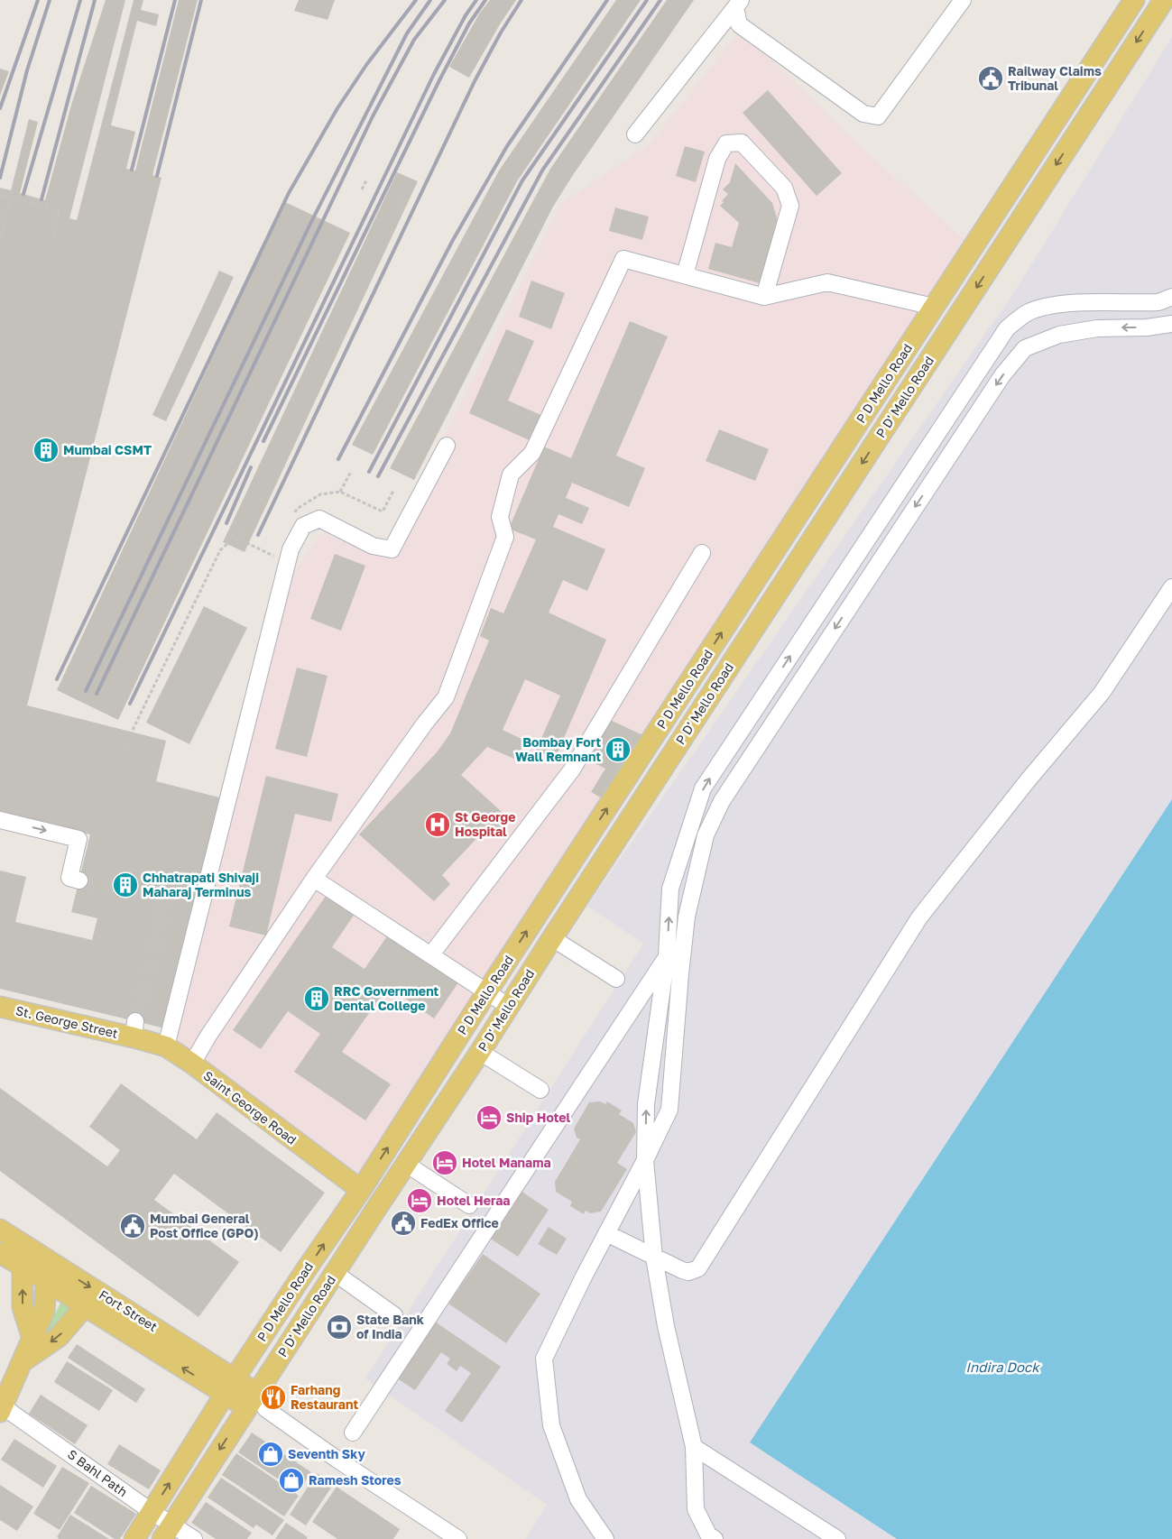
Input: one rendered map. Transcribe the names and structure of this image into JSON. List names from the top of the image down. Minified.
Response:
{"streets":{"main road":["P D Mello Road","P D' Mello Road","St. George Street","Saint George Road","Fort Street"],"street":["S Bahl Path"]},"crossings":[["P D Mello Road","Saint George Road"],["P D Mello Road","Fort Street"],["P D Mello Road","S Bahl Path"],["P D' Mello Road","Fort Street"],["P D' Mello Road","S Bahl Path"],["St. George Street","Saint George Road"]],"one_way":["P D Mello Road","P D' Mello Road"],"water":["Indira Dock"],"places":{"public building":["Railway Claims Tribunal","FedEx Office","Mumbai General Post Office (GPO)"],"building":["Mumbai CSMT","Bombay Fort Wall Remnant","Chhatrapati Shivaji Maharaj Terminus","RRC Government Dental College"],"hospital":["St George Hospital"],"hotel":["Ship Hotel","Hotel Manama","Hotel Heraa"],"bank":["State Bank of India"],"restaurant":["Farhang Restaurant"],"shop":["Seventh Sky","Ramesh Stores"]}}
